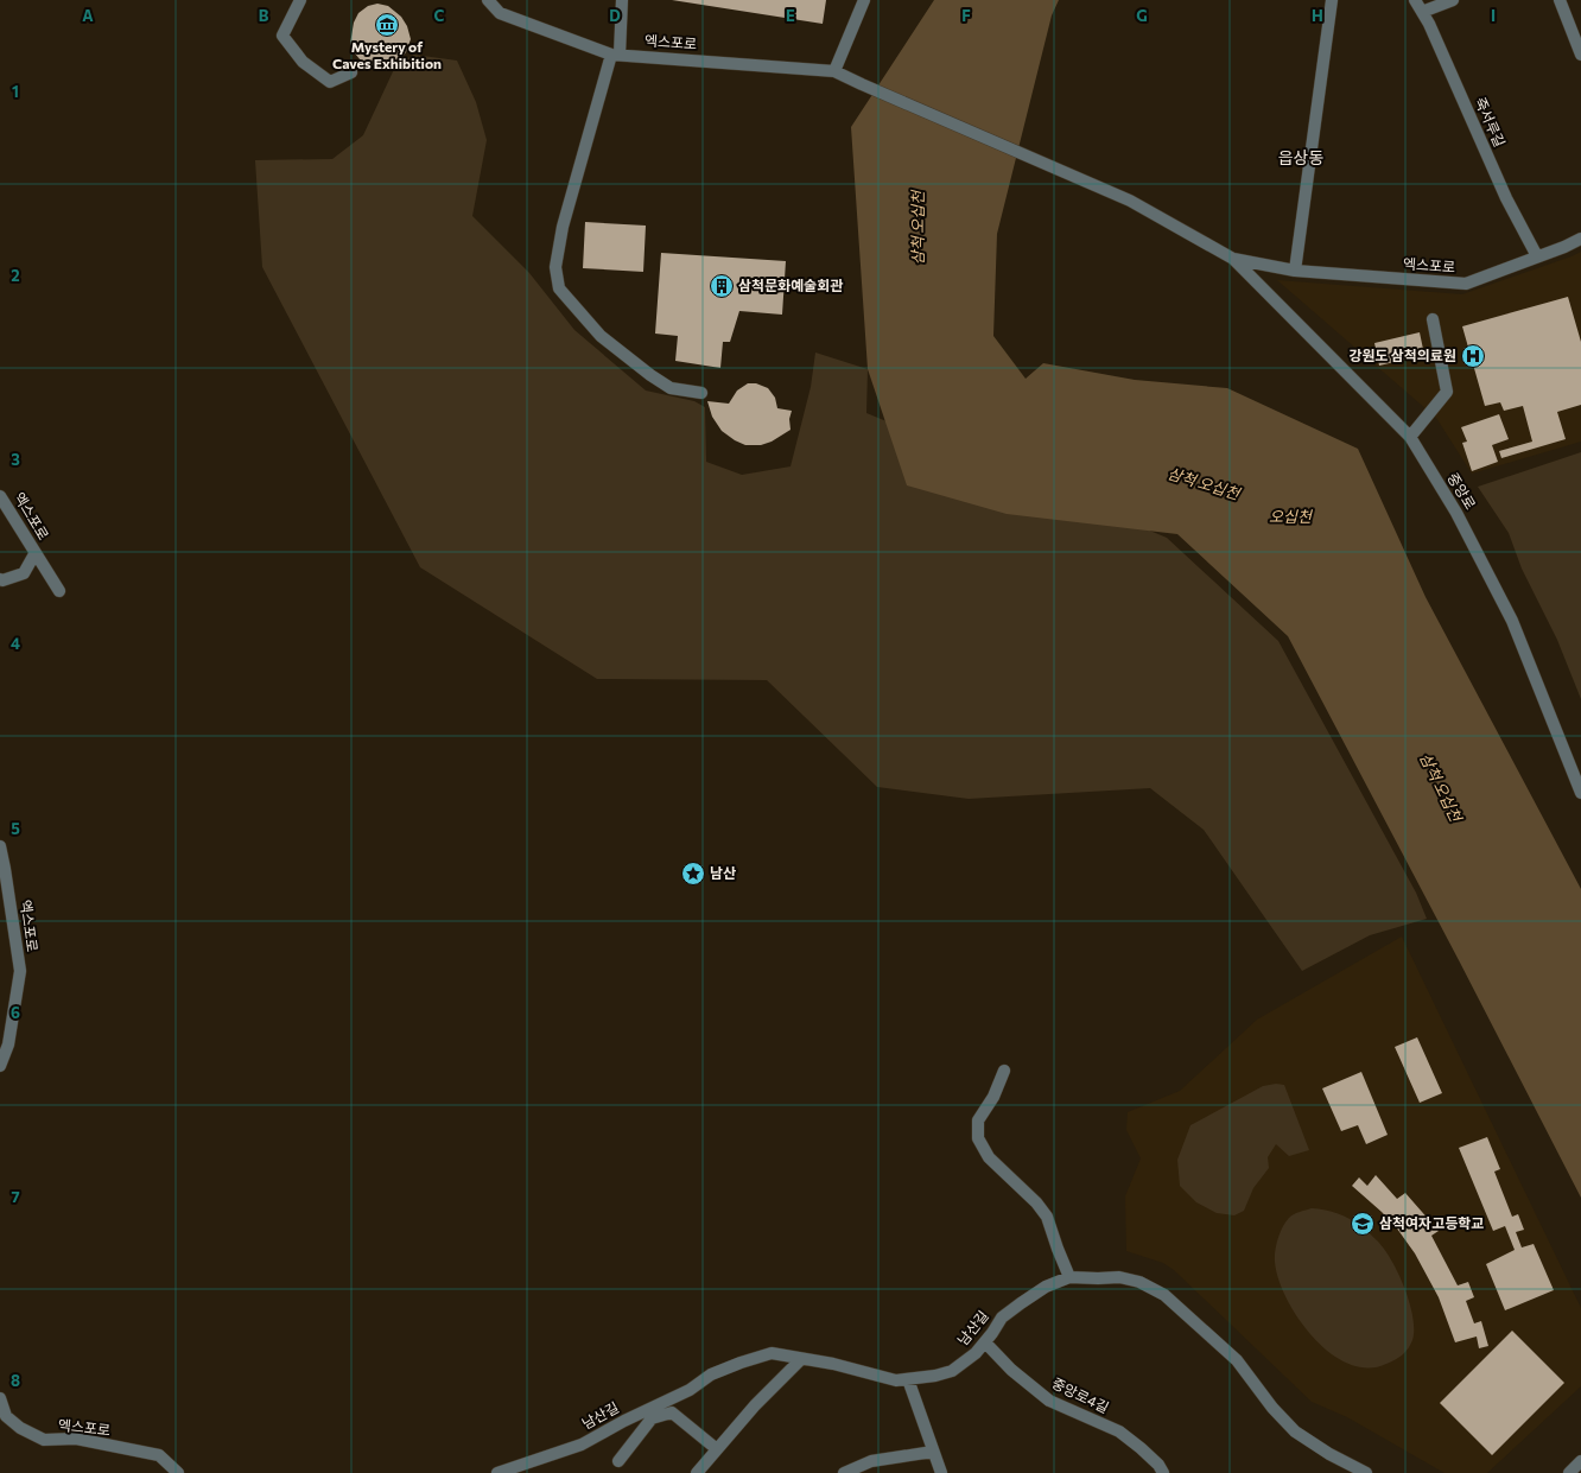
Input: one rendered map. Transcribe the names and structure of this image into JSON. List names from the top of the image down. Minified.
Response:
{"streets":{"street":["엑스포로","죽서루길","중앙로","남산길","중앙로4길"]},"crossings":[["엑스포로","죽서루길"],["엑스포로","중앙로"],["남산길","중앙로4길"]],"districts":["읍상동"],"water":["삼척 오십천","오십천"],"places":{"museum":["Mystery of Caves Exhibition"],"building":["삼척문화예술회관"],"hospital":["강원도 삼척의료원"],"place":["남산"],"school or university":["삼척여자고등학교"]},"grid":{"columns":["A","B","C","D","E","F","G","H","I"],"rows":["1","2","3","4","5","6","7","8"]}}
